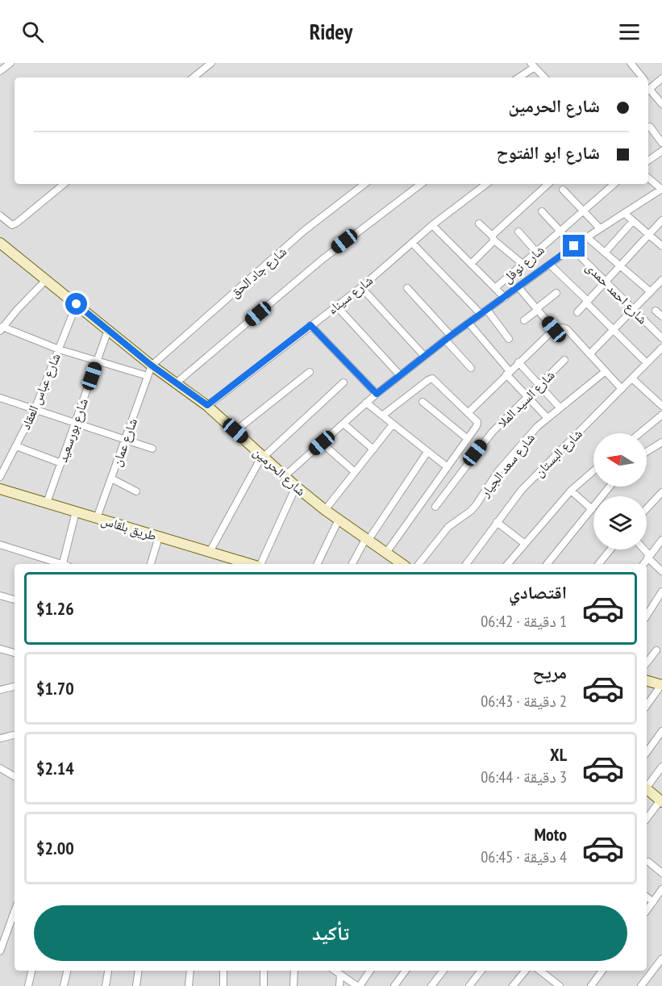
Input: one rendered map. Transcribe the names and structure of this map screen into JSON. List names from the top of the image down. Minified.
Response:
{"streets":{"street":["شارع نوفل","شارع جاد الحق","شارع احمد حمدى","شارع سيناء","شارع عباس العقاد","شارع السيد الملا","شارع بورسعيد","شارع عمان","شارع البستان","شارع سعد الجيار","شارع الحرمين","طريق بلقاس"]},"crossings":[["شارع نوفل","شارع احمد حمدى"],["شارع جاد الحق","شارع عمان"],["شارع جاد الحق","شارع الحرمين"],["شارع سيناء","شارع الحرمين"],["شارع عباس العقاد","شارع الحرمين"],["شارع بورسعيد","شارع الحرمين"],["شارع بورسعيد","طريق بلقاس"],["شارع عمان","شارع الحرمين"],["شارع عمان","طريق بلقاس"]],"north":"left","page":{"header":"Ridey","banner":["شارع الحرمين","شارع ابو الفتوح"],"list":[{"name":"اقتصادي","note":"1 دقيقة · 06:42","value":"$1.26"},{"name":"مريح","note":"2 دقيقة · 06:43","value":"$1.70"},{"name":"XL","note":"3 دقيقة · 06:44","value":"$2.14"},{"name":"Moto","note":"4 دقيقة · 06:45","value":"$2.00"}],"buttons":"تأكيد"}}
